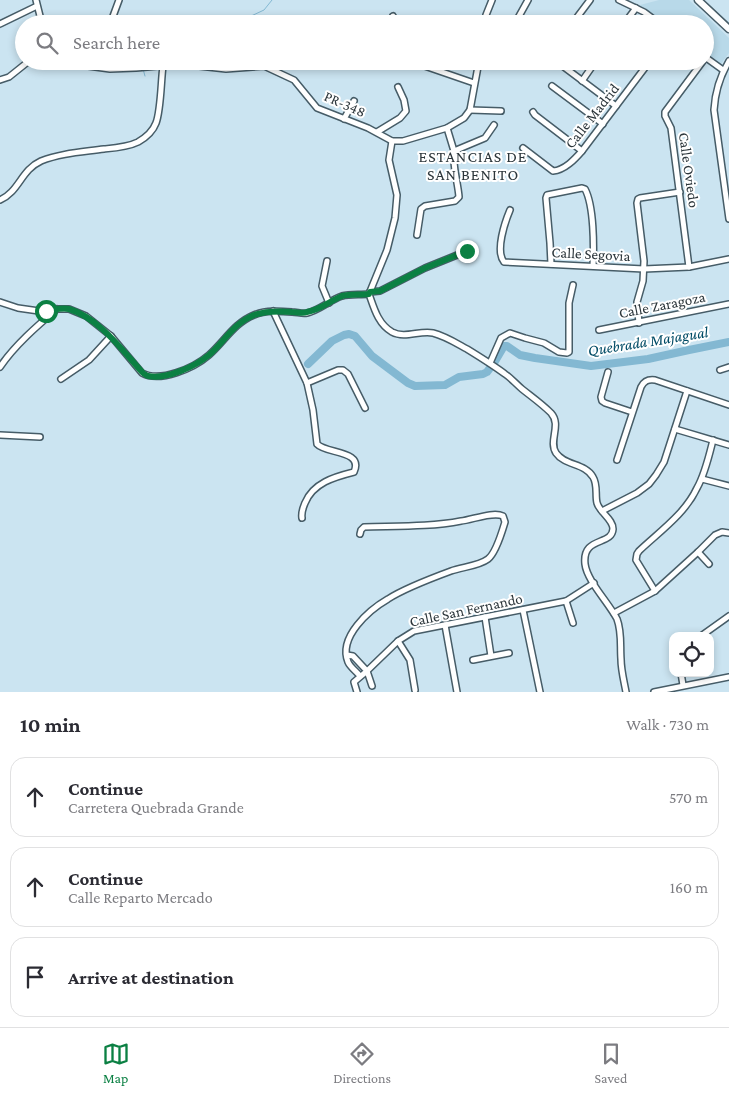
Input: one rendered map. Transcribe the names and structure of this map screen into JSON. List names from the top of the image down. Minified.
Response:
{"streets":{"street":["PR-348","Calle Madrid","Calle Oviedo","Calle Segovia","Calle Zaragoza","Calle San Fernando"]},"crossings":[["Calle Oviedo","Calle Segovia"]],"districts":["ESTANCIAS DE SAN BENITO"],"water":["Quebrada Majagual"],"page":{"search":"Search here","heading":["10 min","Walk · 730 m"],"list":[["Continue","Carretera Quebrada Grande","570 m"],["Continue","Calle Reparto Mercado","160 m"],"Arrive at destination"],"nav":["Map","Directions","Saved"]}}
